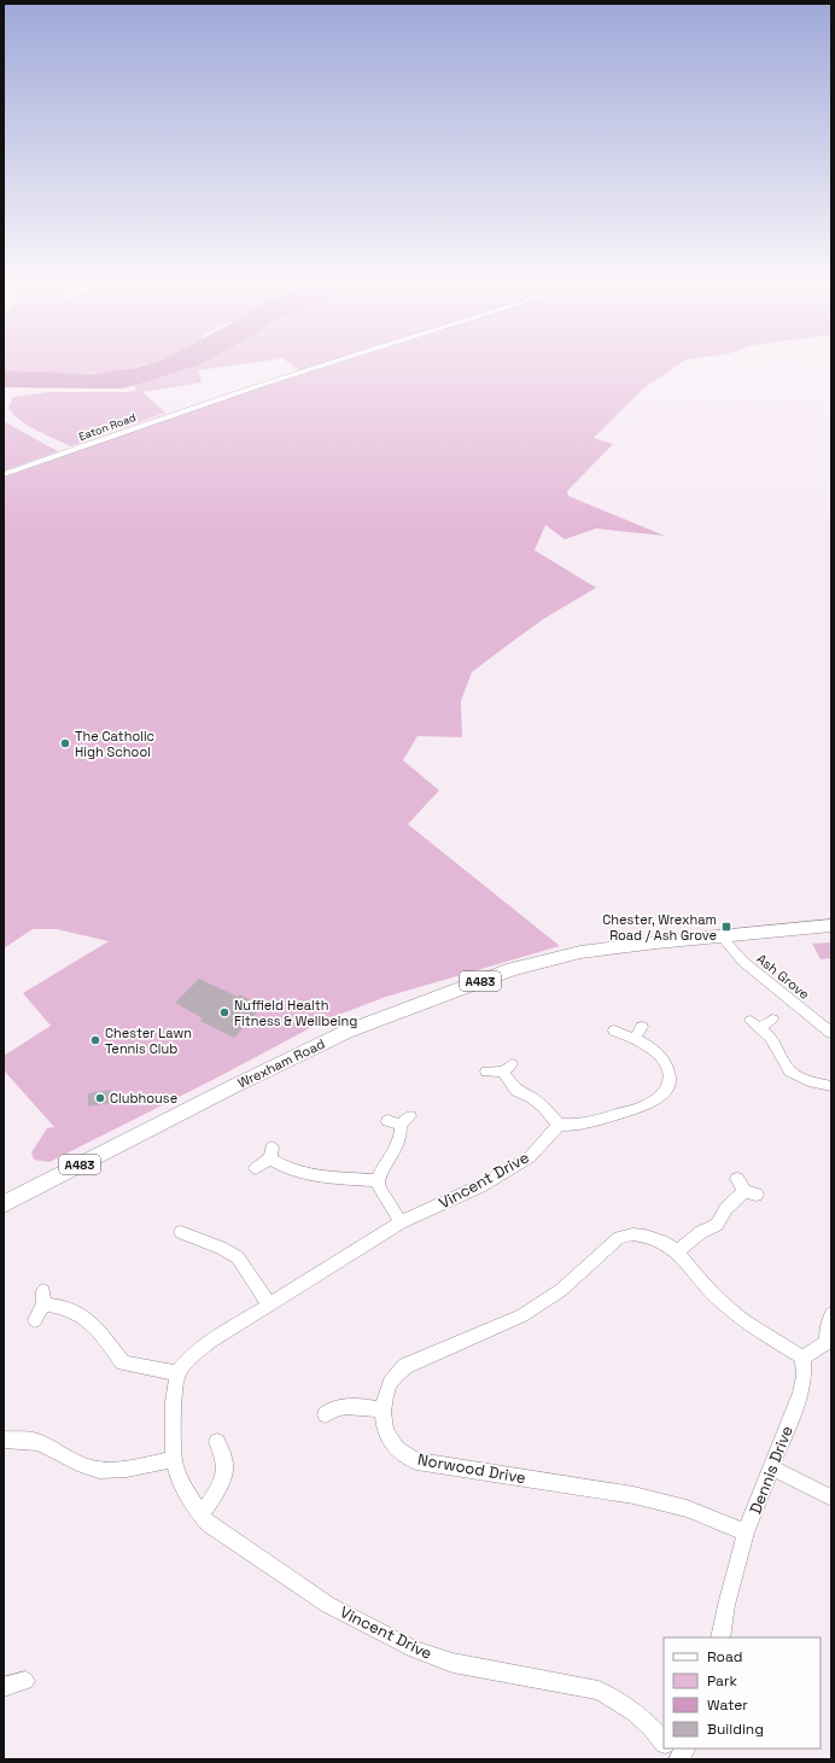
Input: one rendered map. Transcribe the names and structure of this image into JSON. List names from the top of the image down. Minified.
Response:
{"streets":{"highway":["A483","Wrexham Road"],"street":["Eaton Road","Ash Grove","Vincent Drive","Norwood Drive","Dennis Drive"]},"crossings":[["Ash Grove","Wrexham Road"],["Norwood Drive","Dennis Drive"]],"places":{"other":["The Catholic High School","Nuffield Health Fitness & Wellbeing","Chester Lawn Tennis Club","Clubhouse"],"transit":["Chester, Wrexham Road / Ash Grove"]},"legend":["Road","Park","Water","Building"]}
